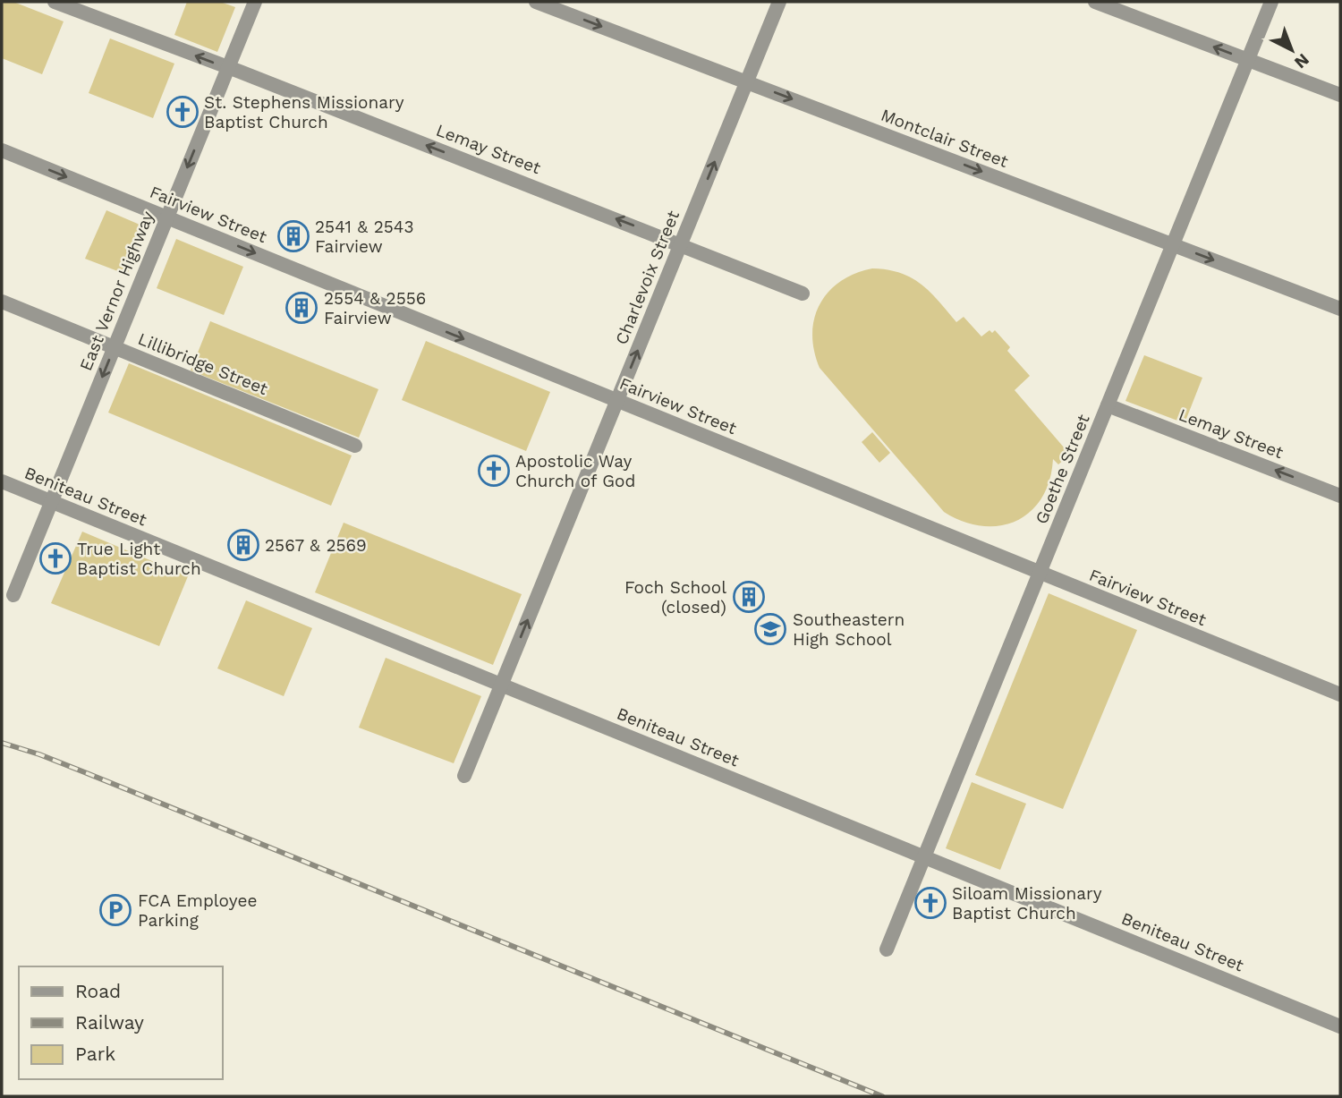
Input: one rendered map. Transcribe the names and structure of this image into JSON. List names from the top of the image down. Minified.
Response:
{"streets":{"street":["Montclair Street","Lemay Street","Fairview Street","Charlevoix Street","East Vernor Highway","Lillibridge Street","Goethe Street","Beniteau Street"]},"crossings":[["Montclair Street","Charlevoix Street"],["Montclair Street","Goethe Street"],["Lemay Street","Charlevoix Street"],["Lemay Street","East Vernor Highway"],["Lemay Street","Goethe Street"],["Fairview Street","Charlevoix Street"],["Fairview Street","East Vernor Highway"],["Fairview Street","Goethe Street"],["Charlevoix Street","Beniteau Street"],["East Vernor Highway","Lillibridge Street"],["East Vernor Highway","Beniteau Street"],["Goethe Street","Beniteau Street"]],"one_way":["Montclair Street","Lemay Street","Fairview Street","Charlevoix Street","East Vernor Highway"],"places":{"church":["St. Stephens Missionary Baptist Church","Apostolic Way Church of God","True Light Baptist Church","Siloam Missionary Baptist Church"],"building":["2541 & 2543 Fairview","2554 & 2556 Fairview","2567 & 2569","Foch School (closed)"],"school or university":["Southeastern High School"],"parking":["FCA Employee Parking"]},"legend":["Road","Railway","Park"],"north":"bottom right"}
